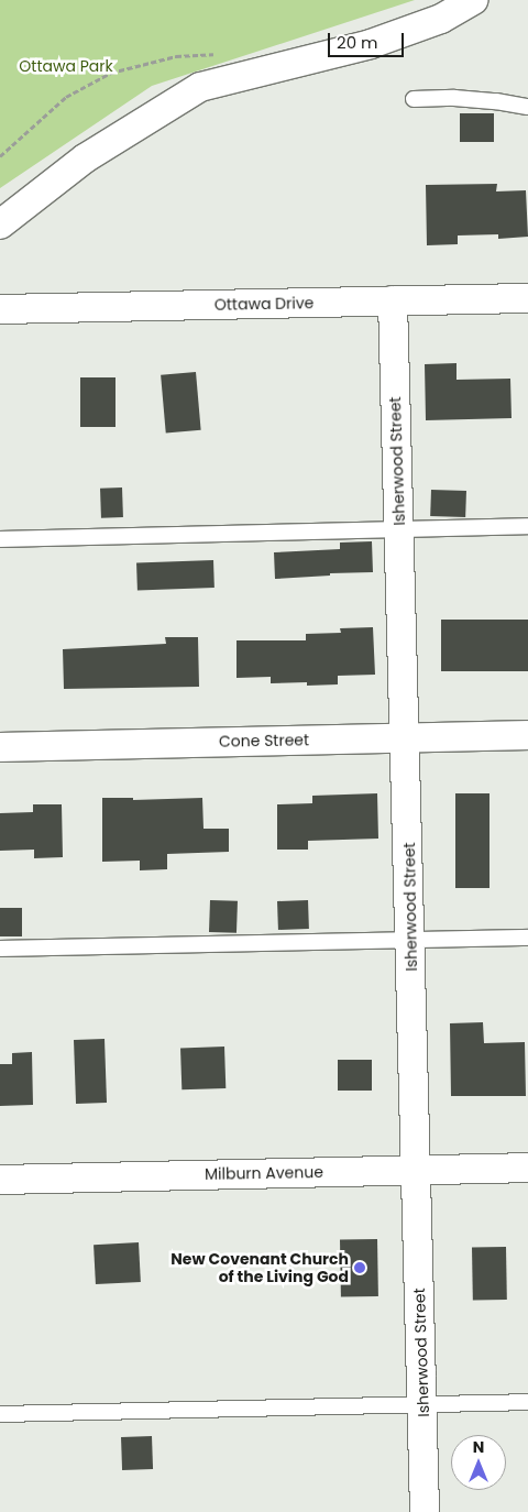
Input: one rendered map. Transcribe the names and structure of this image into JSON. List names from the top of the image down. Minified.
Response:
{"streets":{"street":["Ottawa Drive","Isherwood Street","Cone Street","Milburn Avenue"]},"crossings":[["Ottawa Drive","Isherwood Street"],["Isherwood Street","Cone Street"],["Isherwood Street","Milburn Avenue"]],"parks":["Ottawa Park"],"places":["New Covenant Church of the Living God"],"scale_bar":"20 m","north":"top"}
